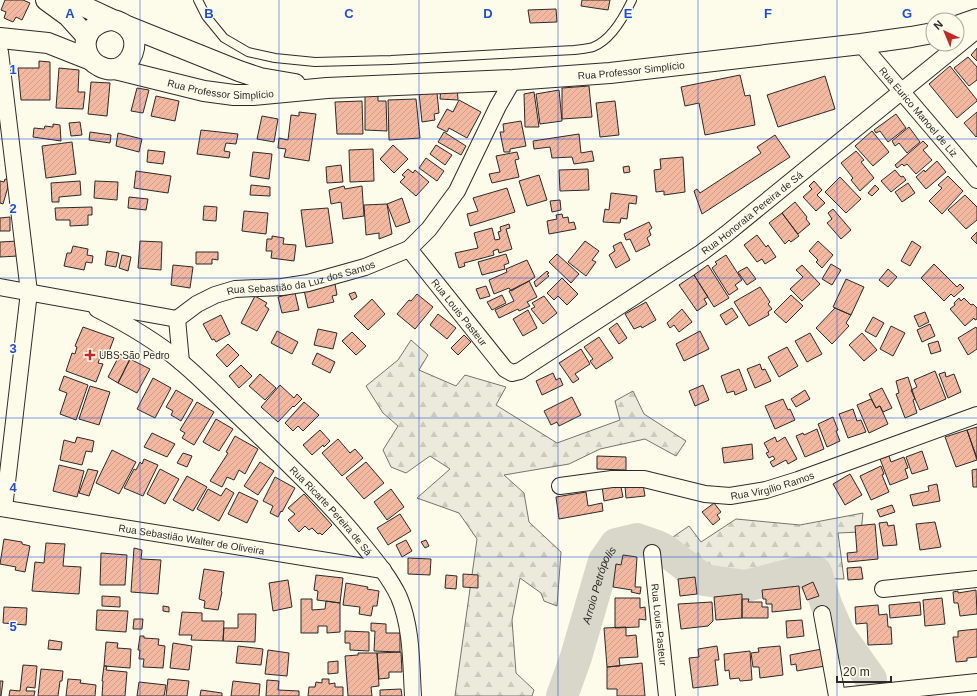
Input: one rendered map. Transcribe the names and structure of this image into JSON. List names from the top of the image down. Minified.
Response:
{"streets":{"street":["Rua Professor Simplício","Rua Eurico Manoel de Liz","Rua Honorata Pereira de Sá","Rua Sebastião da Luz dos Santos","Rua Louis Pasteur","Rua Virgílio Ramos","Rua Ricarte Pereira de Sá","Rua Sebastião Walter de Oliveira"]},"crossings":[["Rua Professor Simplício","Rua Eurico Manoel de Liz"],["Rua Professor Simplício","Rua Sebastião da Luz dos Santos"],["Rua Eurico Manoel de Liz","Rua Honorata Pereira de Sá"],["Rua Honorata Pereira de Sá","Rua Louis Pasteur"],["Rua Sebastião da Luz dos Santos","Rua Louis Pasteur"],["Rua Ricarte Pereira de Sá","Rua Sebastião Walter de Oliveira"]],"water":["Arroio Petrópolis"],"places":{"health":["UBS São Pedro"]},"scale_bar":"20 m","north":"top left","grid":{"columns":["A","B","C","D","E","F","G"],"rows":["1","2","3","4","5"]}}
